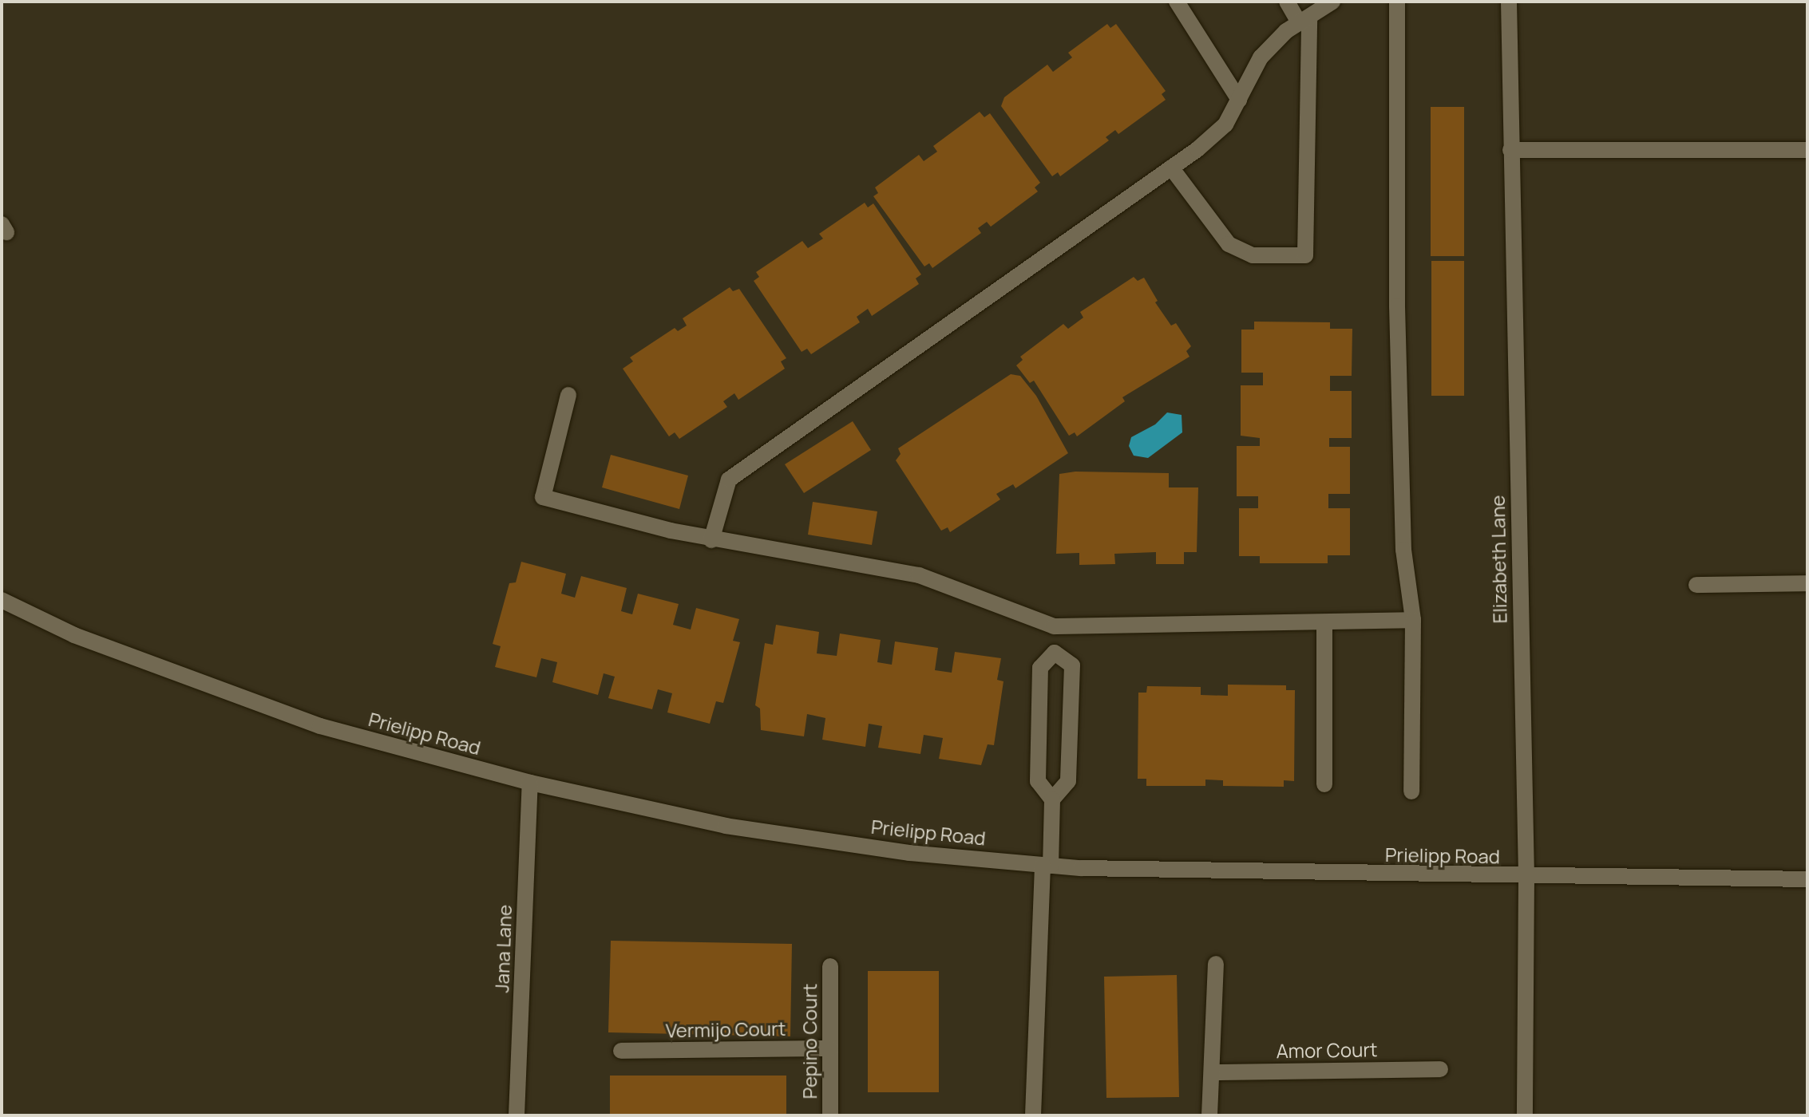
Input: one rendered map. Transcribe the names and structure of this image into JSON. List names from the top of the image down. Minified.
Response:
{"streets":{"street":["Elizabeth Lane","Prielipp Road","Jana Lane","Vermijo Court","Pepino Court","Amor Court"]},"crossings":[["Elizabeth Lane","Prielipp Road"],["Prielipp Road","Jana Lane"],["Vermijo Court","Pepino Court"]]}
